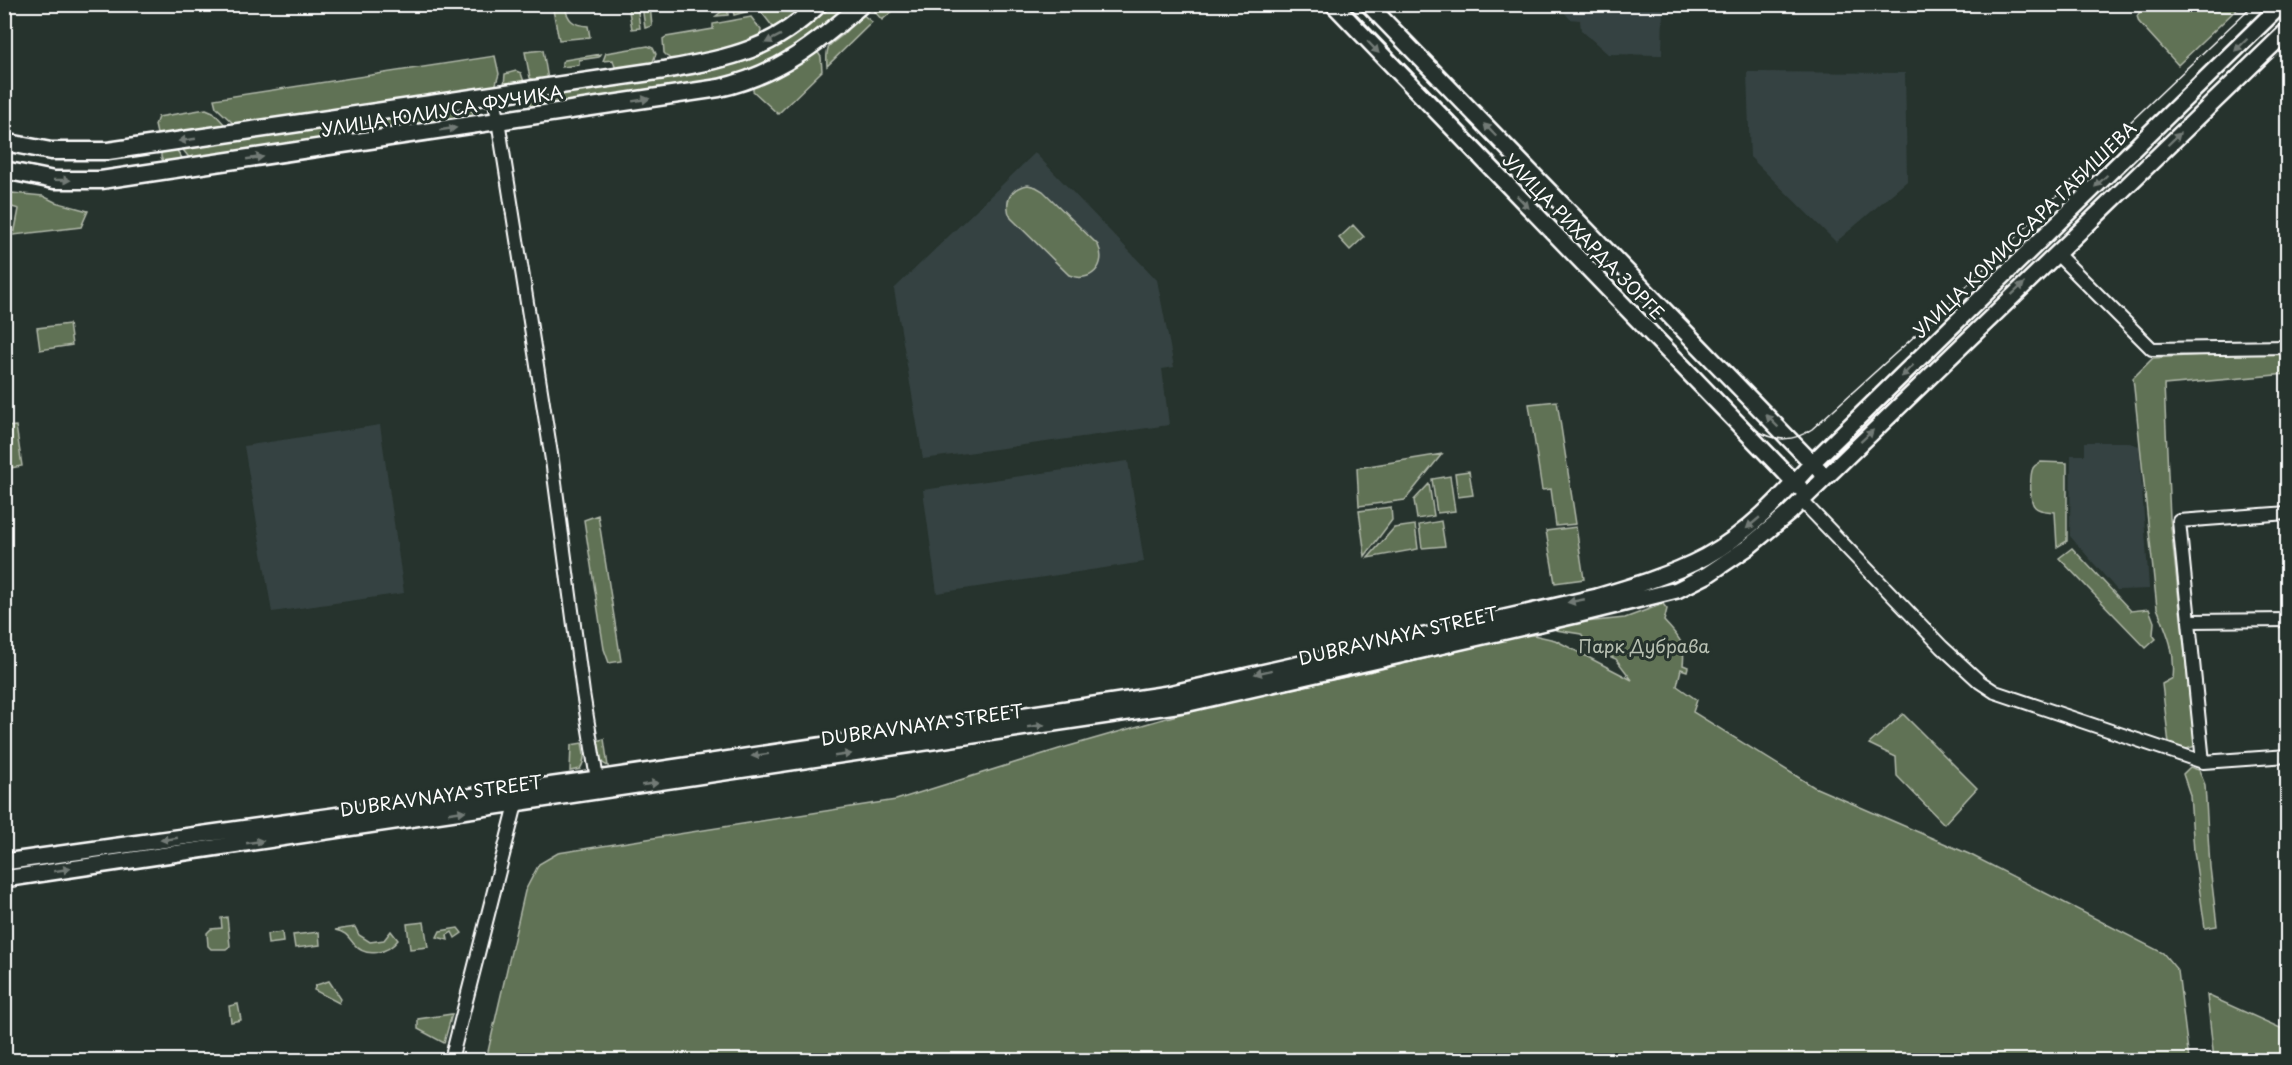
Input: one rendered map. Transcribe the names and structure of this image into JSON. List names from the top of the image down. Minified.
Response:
{"streets":{"main road":["УЛИЦА ЮЛИУСА ФУЧИКА"],"street":["УЛИЦА КОМИССАРА ГАБИШЕВА","УЛИЦА РИХАРДА ЗОРГЕ","DUBRAVNAYA STREET"]},"crossings":[["УЛИЦА КОМИССАРА ГАБИШЕВА","УЛИЦА РИХАРДА ЗОРГЕ"],["УЛИЦА КОМИССАРА ГАБИШЕВА","DUBRAVNAYA STREET"],["УЛИЦА РИХАРДА ЗОРГЕ","DUBRAVNAYA STREET"]],"parks":["Парк Дубрава"]}
